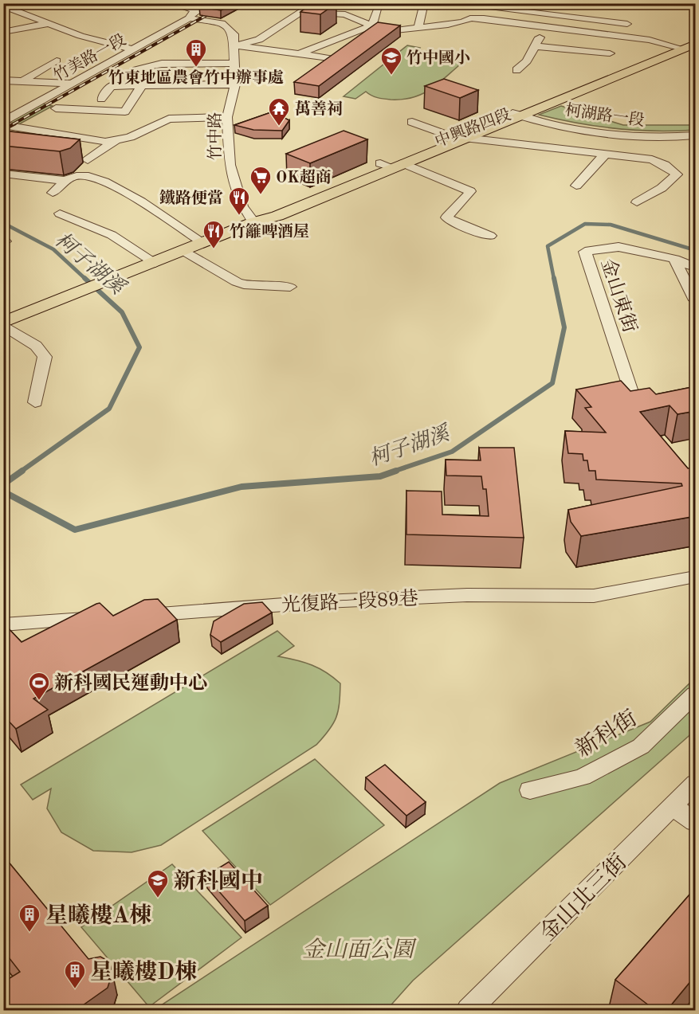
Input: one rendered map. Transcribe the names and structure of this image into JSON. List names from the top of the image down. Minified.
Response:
{"streets":{"main road":["中興路四段"],"street":["竹美路一段","柯湖路一段","竹中路","金山東街","光復路一段89巷","新科街","金山北三街"]},"crossings":[["柯湖路一段","中興路四段"],["中興路四段","竹中路"]],"water":["柯子湖溪"],"parks":["金山面公園"],"places":{"building":["竹東地區農會竹中辦事處","星曦樓A棟","星曦樓D棟"],"school or university":["竹中國小","新科國中"],"temple":["萬善祠"],"supermarket":["OK超商"],"restaurant":["鐵路便當","竹籬啤酒屋"],"sports":["新科國民運動中心"]}}
